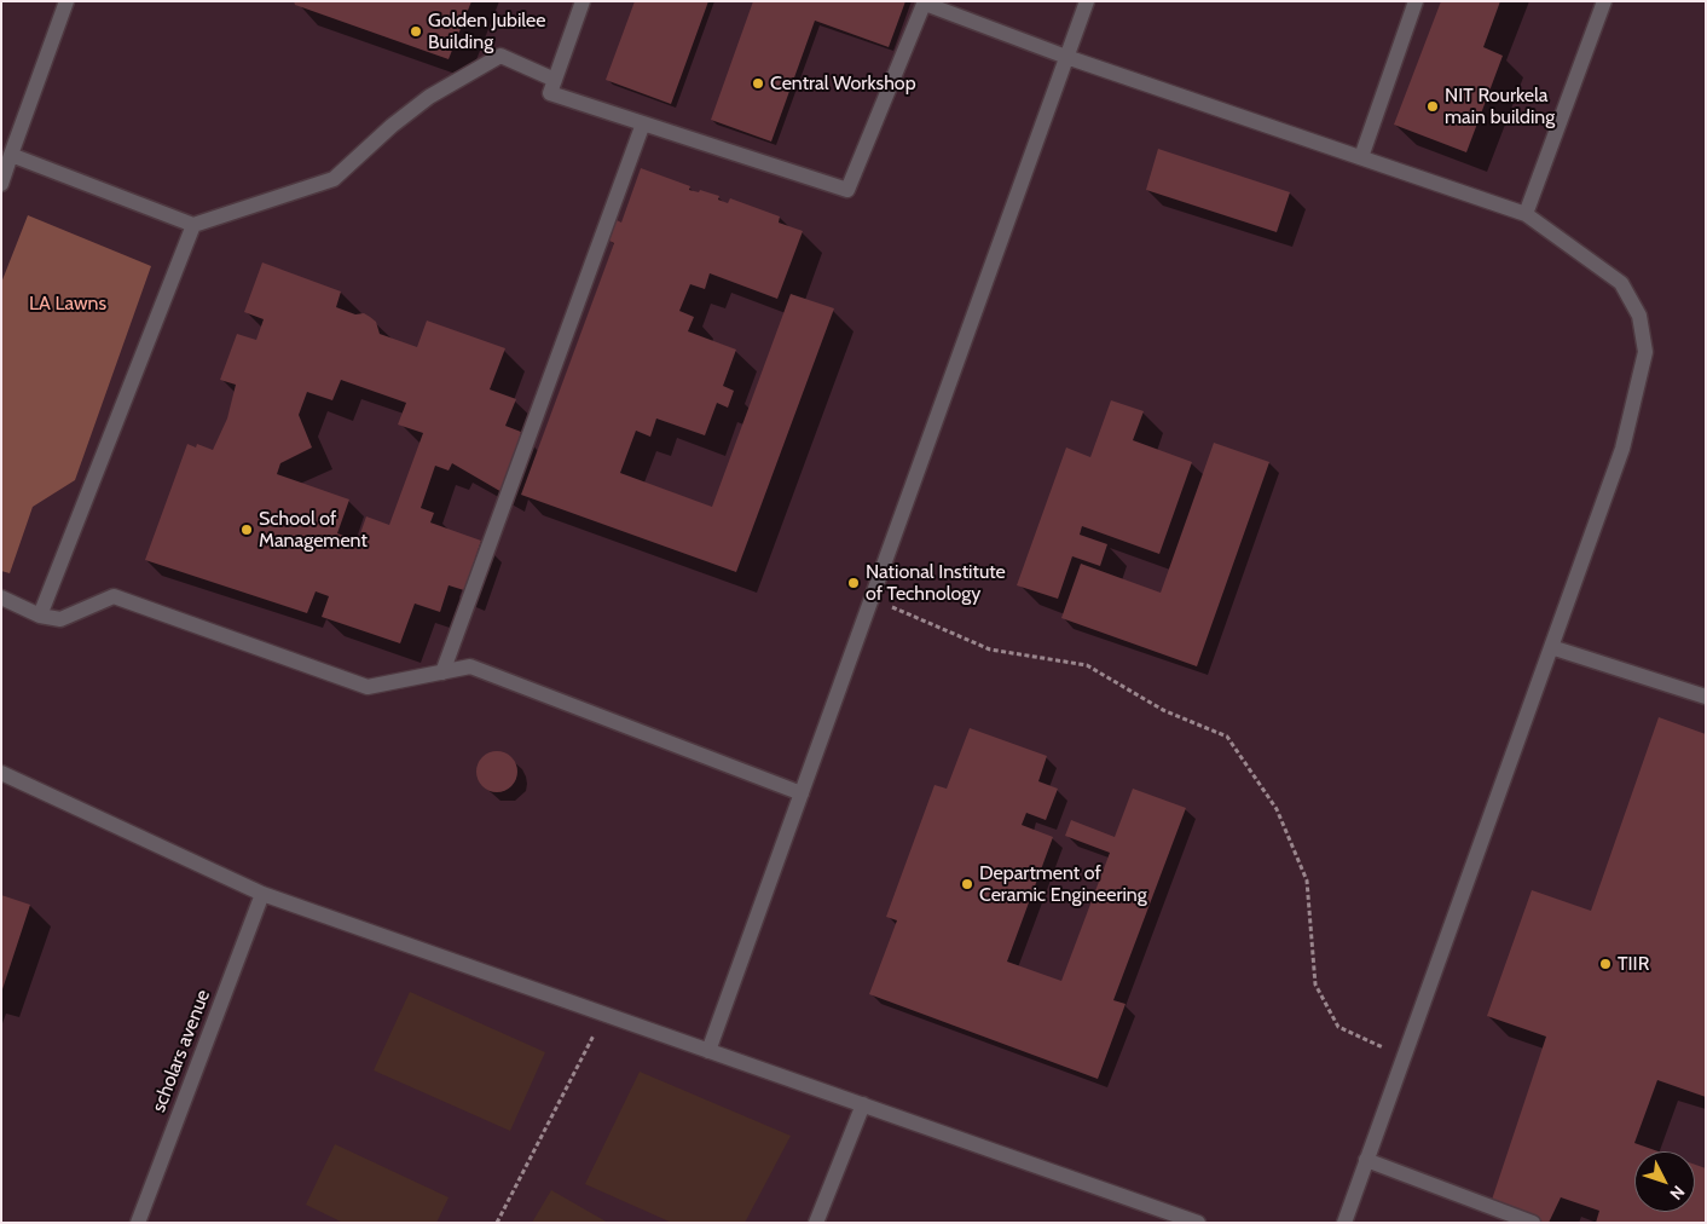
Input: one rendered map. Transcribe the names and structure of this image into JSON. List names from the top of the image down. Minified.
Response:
{"streets":{"street":["scholars avenue"]},"parks":["LA Lawns"],"places":["Golden Jubilee Building","Central Workshop","NIT Rourkela main building","School of Management","National Institute of Technology","Department of Ceramic Engineering","TIIR"],"north":"bottom right"}
